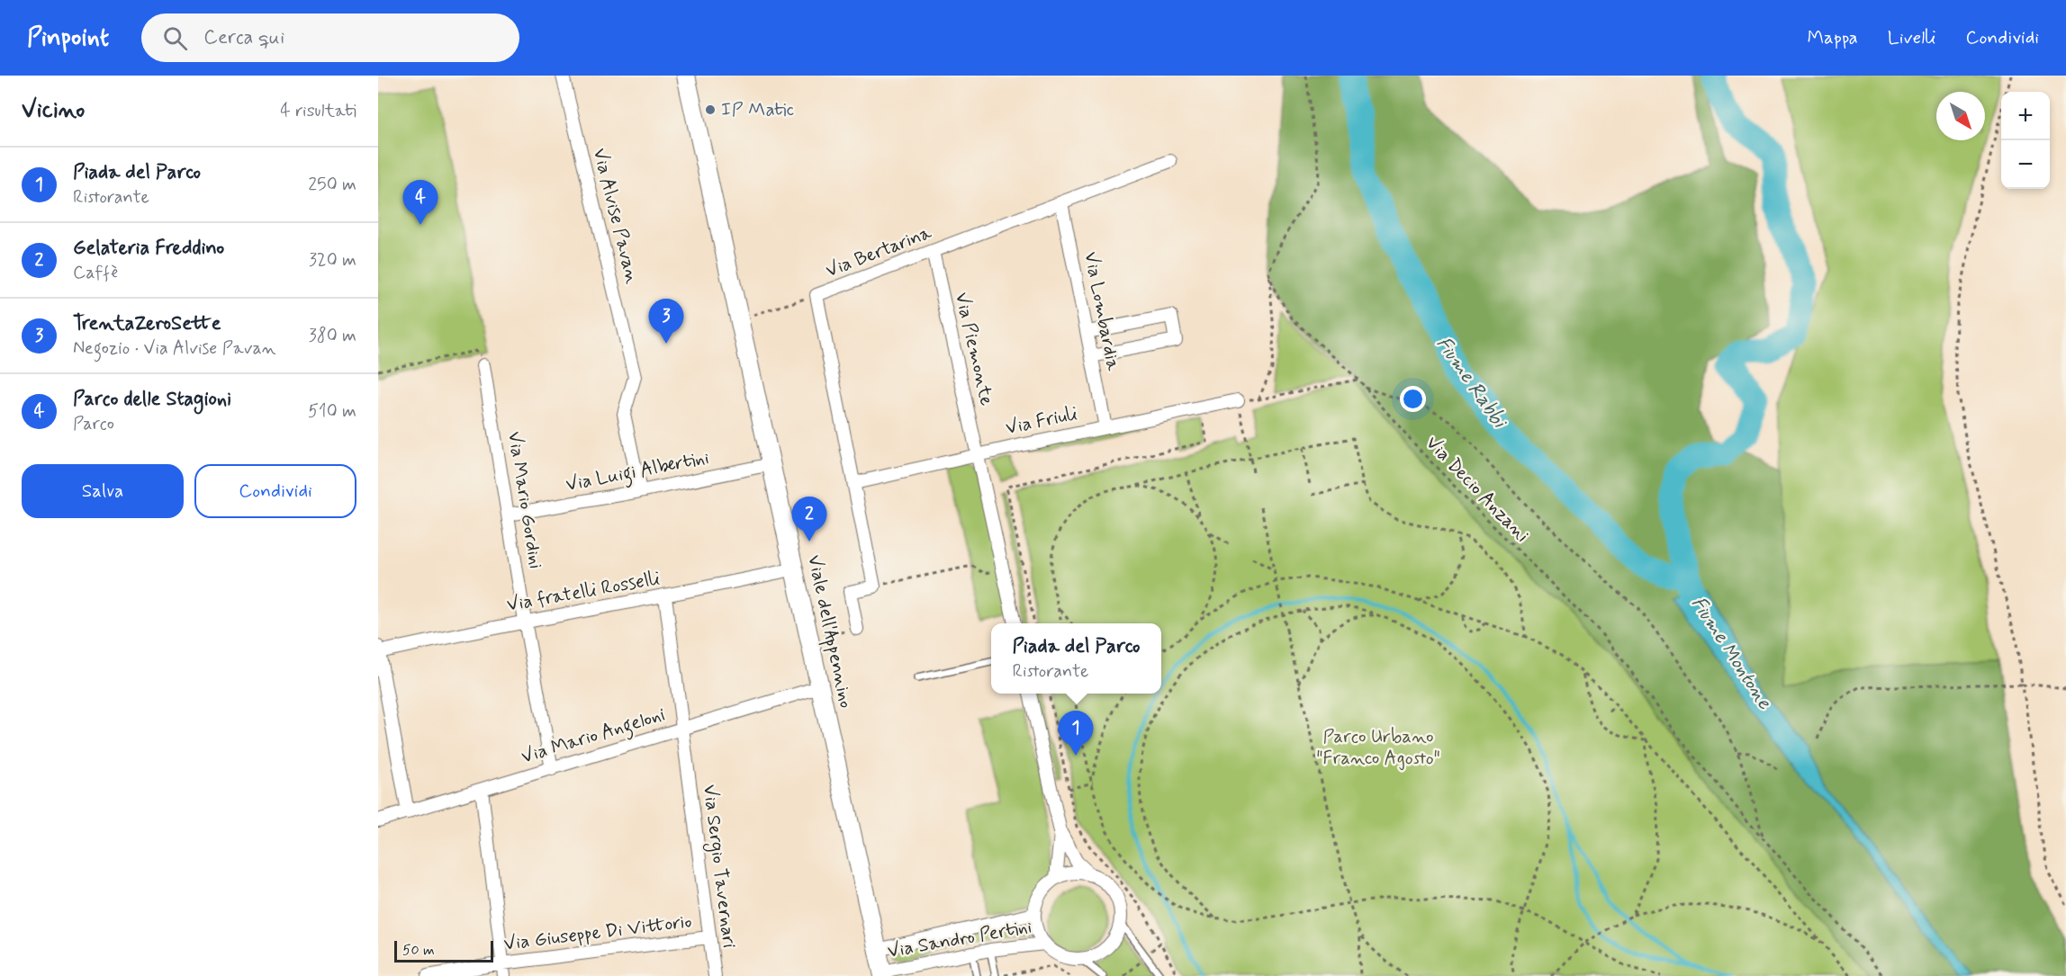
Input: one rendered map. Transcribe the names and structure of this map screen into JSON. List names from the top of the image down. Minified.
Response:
{"streets":{"main road":["Viale dell'Appennino"],"street":["Via Alvise Pavan","Via Bertarina","Via Lombardia","Via Piemonte","Via Friuli","Via Luigi Albertini","Via Mario Gordini","Via fratelli Rosselli","Via Mario Angeloni","Via Sergio Tavernari","Via Giuseppe Di Vittorio","Via Sandro Pertini"],"path":["Via Decio Anzani"]},"crossings":[["Via Alvise Pavan","Via Luigi Albertini"],["Via Bertarina","Via Lombardia"],["Via Bertarina","Via Piemonte"],["Via Bertarina","Via Friuli"],["Via Lombardia","Via Friuli"],["Via Piemonte","Via Friuli"],["Via Luigi Albertini","Via Mario Gordini"],["Via Luigi Albertini","Viale dell'Appennino"],["Via Mario Gordini","Via fratelli Rosselli"],["Via Mario Gordini","Via Mario Angeloni"],["Via fratelli Rosselli","Viale dell'Appennino"],["Via fratelli Rosselli","Via Sergio Tavernari"],["Viale dell'Appennino","Via Mario Angeloni"],["Viale dell'Appennino","Via Sandro Pertini"],["Via Mario Angeloni","Via Sergio Tavernari"],["Via Sergio Tavernari","Via Giuseppe Di Vittorio"]],"water":["Fiume Rabbi","Fiume Montone"],"parks":["Parco Urbano \"Franco Agosto\""],"places":["IP Matic"],"scale_bar":"50 m","north":"bottom right","page":{"header":"Pinpoint","search":"Cerca qui","nav":["Mappa","Livelli","Condividi"],"heading":["Vicino","4 risultati"],"map_buttons":["+","−"],"list":[{"mark":"1","name":"Piada del Parco","note":"Ristorante","value":"250 m"},{"mark":"2","name":"Gelateria Freddino","note":"Caffè","value":"320 m"},{"mark":"3","name":"TrentaZeroSette","note":"Negozio · Via Alvise Pavan","value":"380 m"},{"mark":"4","name":"Parco delle Stagioni","note":"Parco","value":"510 m"}],"pins":["4","3","2","1"],"buttons":["Salva","Condividi"],"popup":["Piada del Parco","Ristorante"],"scale":"50 m"}}
